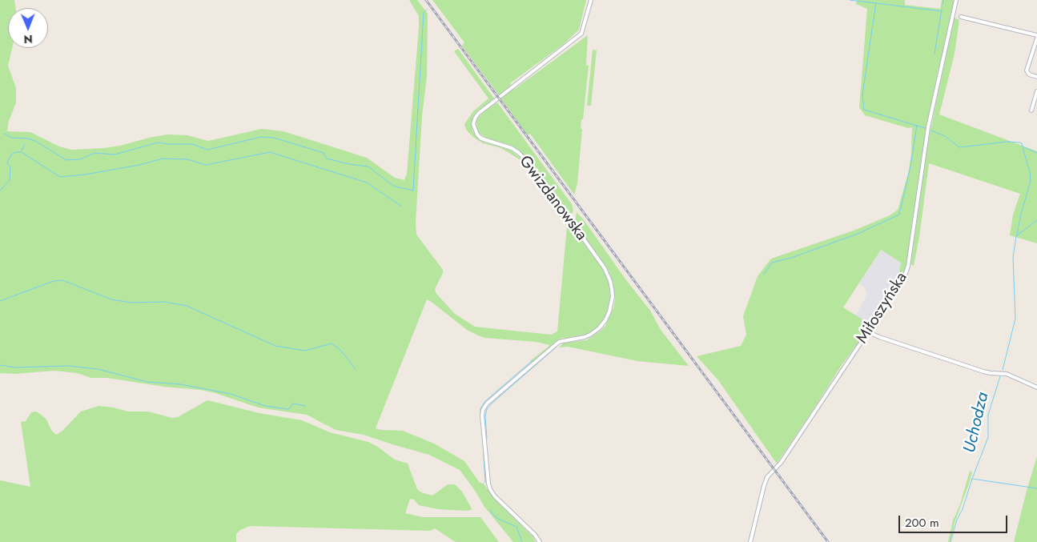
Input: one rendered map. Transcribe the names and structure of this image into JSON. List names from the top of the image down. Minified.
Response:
{"streets":{"street":["Gwizdanowska","Miłoszyńska"]},"water":["Uchodza"],"scale_bar":"200 m","north":"bottom"}
